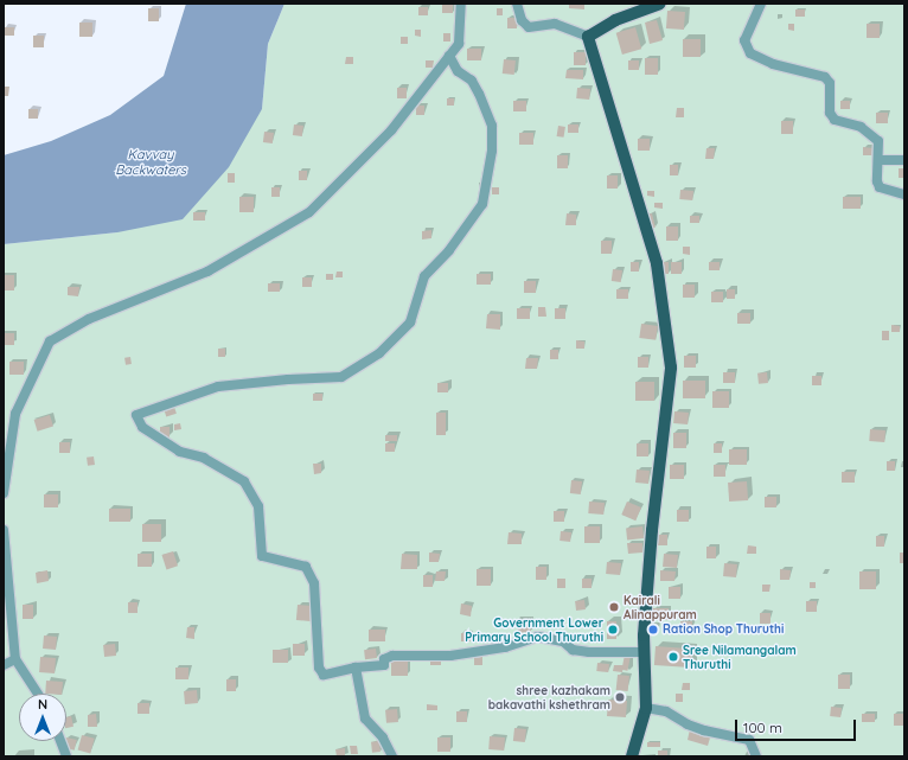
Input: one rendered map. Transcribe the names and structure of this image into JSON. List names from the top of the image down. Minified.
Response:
{"water":["Kavvay Backwaters"],"places":["Kairali Alinappuram","Government Lower Primary School Thuruthi","Ration Shop Thuruthi","Sree Nilamangalam Thuruthi","shree kazhakam bakavathi kshethram"],"scale_bar":"100 m","north":"top"}
